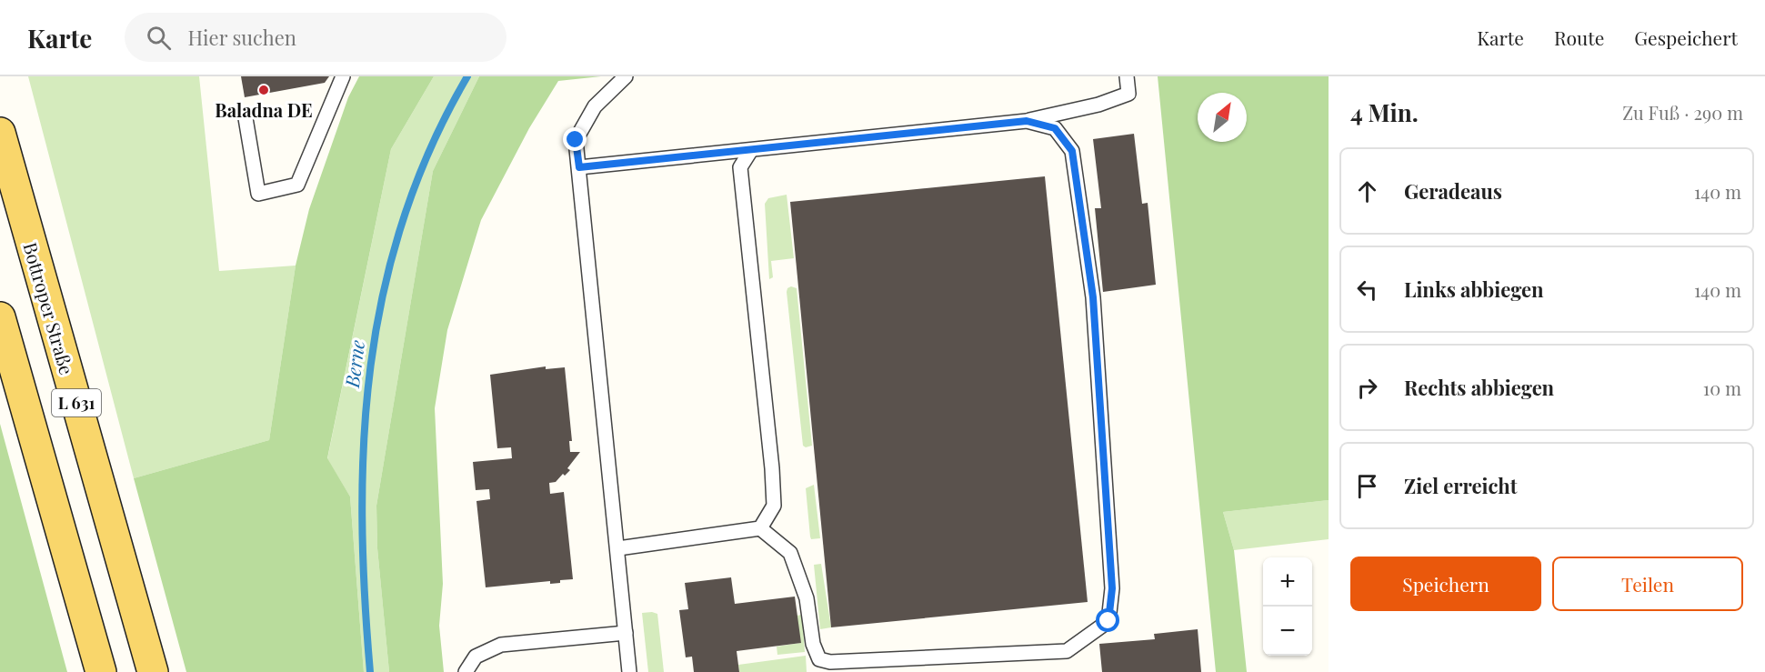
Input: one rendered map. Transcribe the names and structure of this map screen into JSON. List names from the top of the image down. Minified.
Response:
{"streets":{"main road":["Bottroper Straße","L 631"]},"water":["Berne"],"places":["Baladna DE"],"north":"top right","page":{"header":"Karte","search":"Hier suchen","nav":["Karte","Route","Gespeichert"],"heading":["4 Min.","Zu Fuß · 290 m"],"list":[["Geradeaus","140 m"],["Links abbiegen","140 m"],["Rechts abbiegen","10 m"],"Ziel erreicht"],"buttons":["Speichern","Teilen"],"map_buttons":["+","−"]}}
